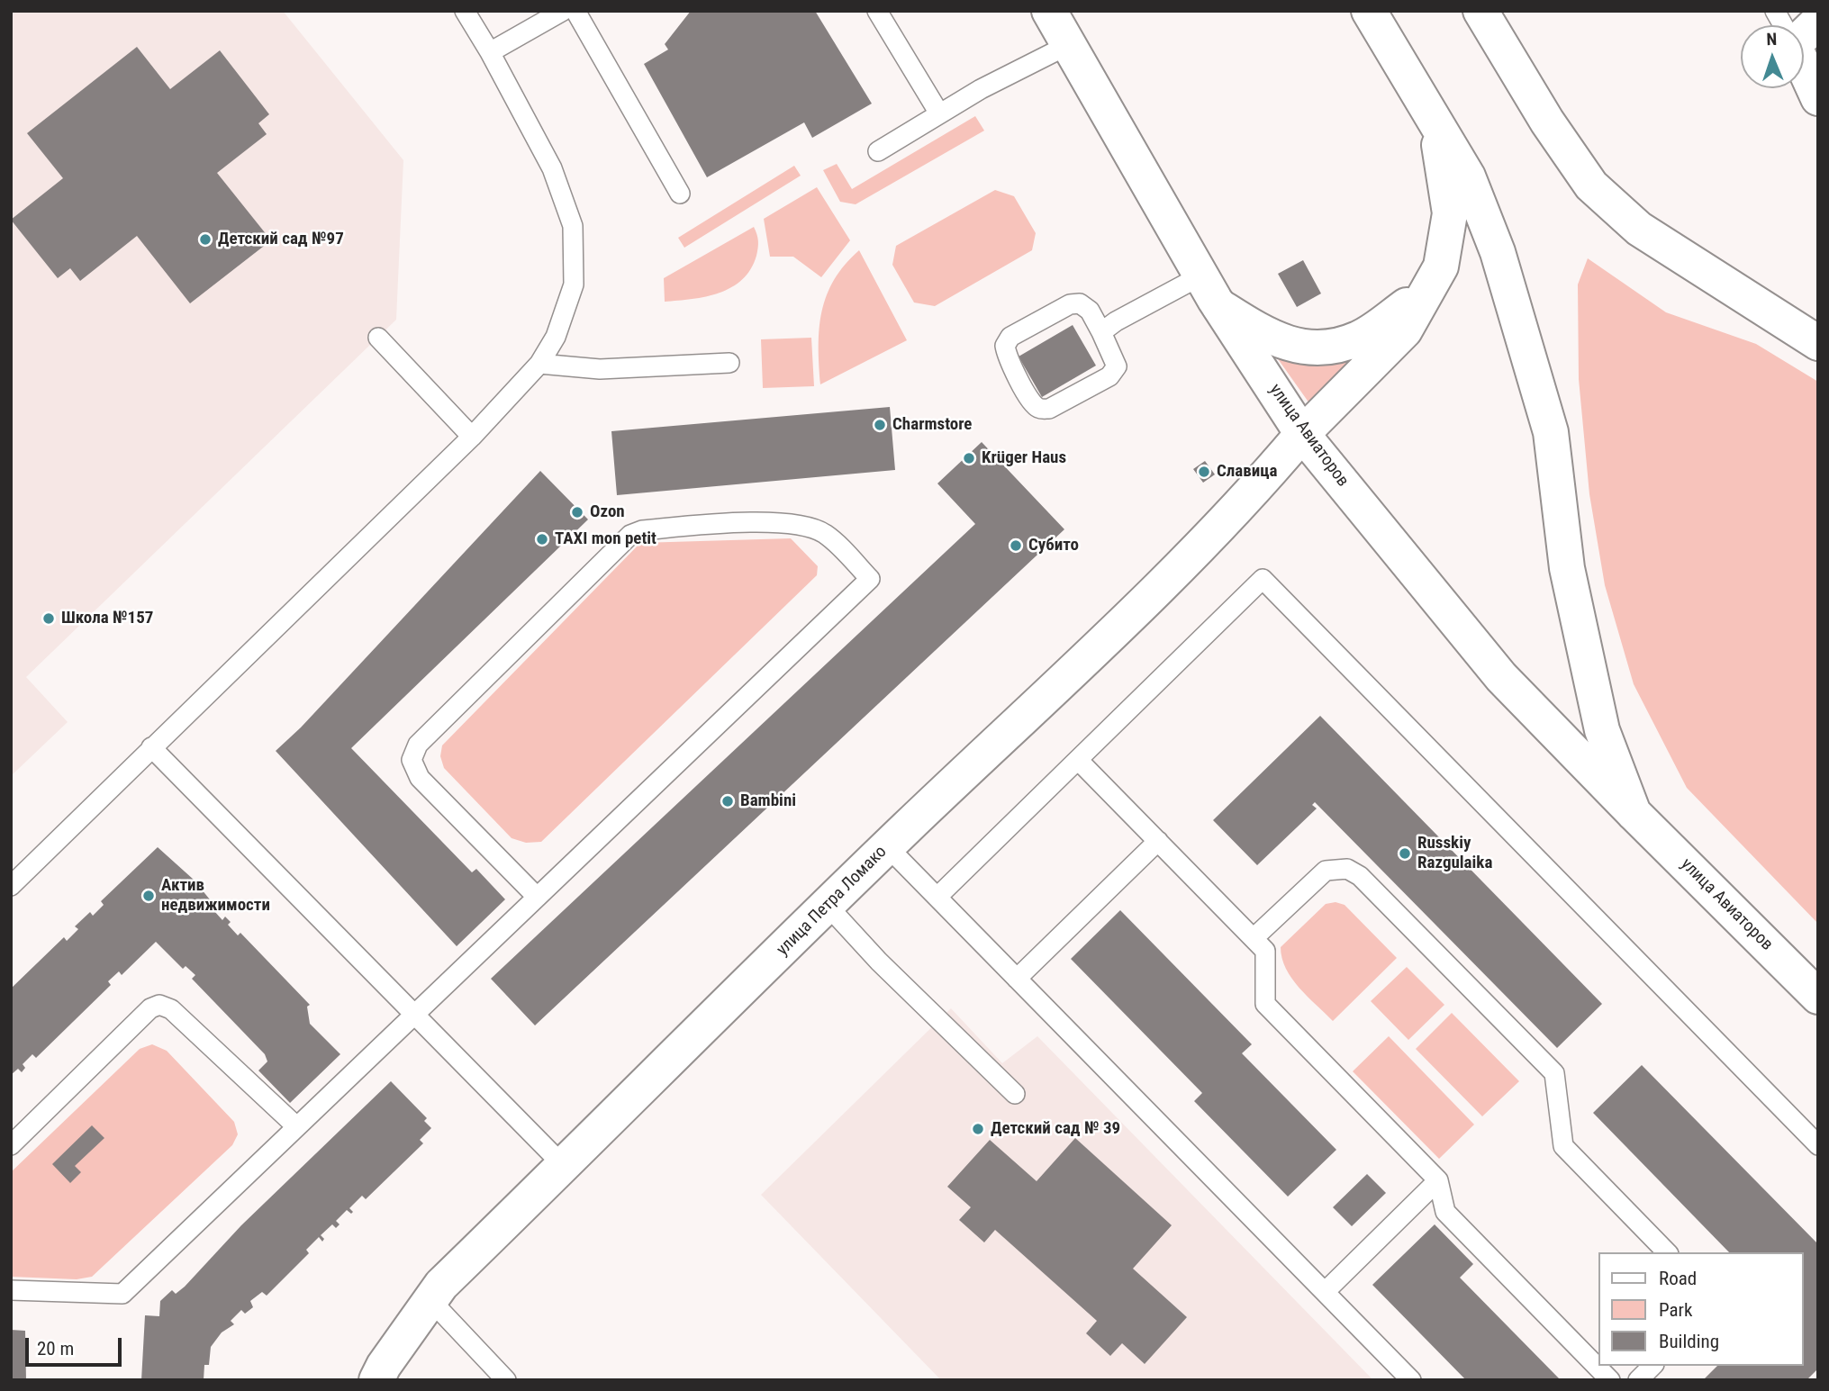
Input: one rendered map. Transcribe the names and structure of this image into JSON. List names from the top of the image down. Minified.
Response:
{"streets":{"street":["улица Авиаторов","улица Петра Ломако"]},"crossings":[["улица Авиаторов","улица Петра Ломако"]],"places":["Детский сад №97","Charmstore","Krüger Haus","Славица","Ozon","TAXI mon petit","Субито","Школа №157","Bambini","Russkiy Razgulaika","Актив недвижимости","Детский сад № 39"],"legend":["Road","Park","Building"],"scale_bar":"20 m","north":"top"}
